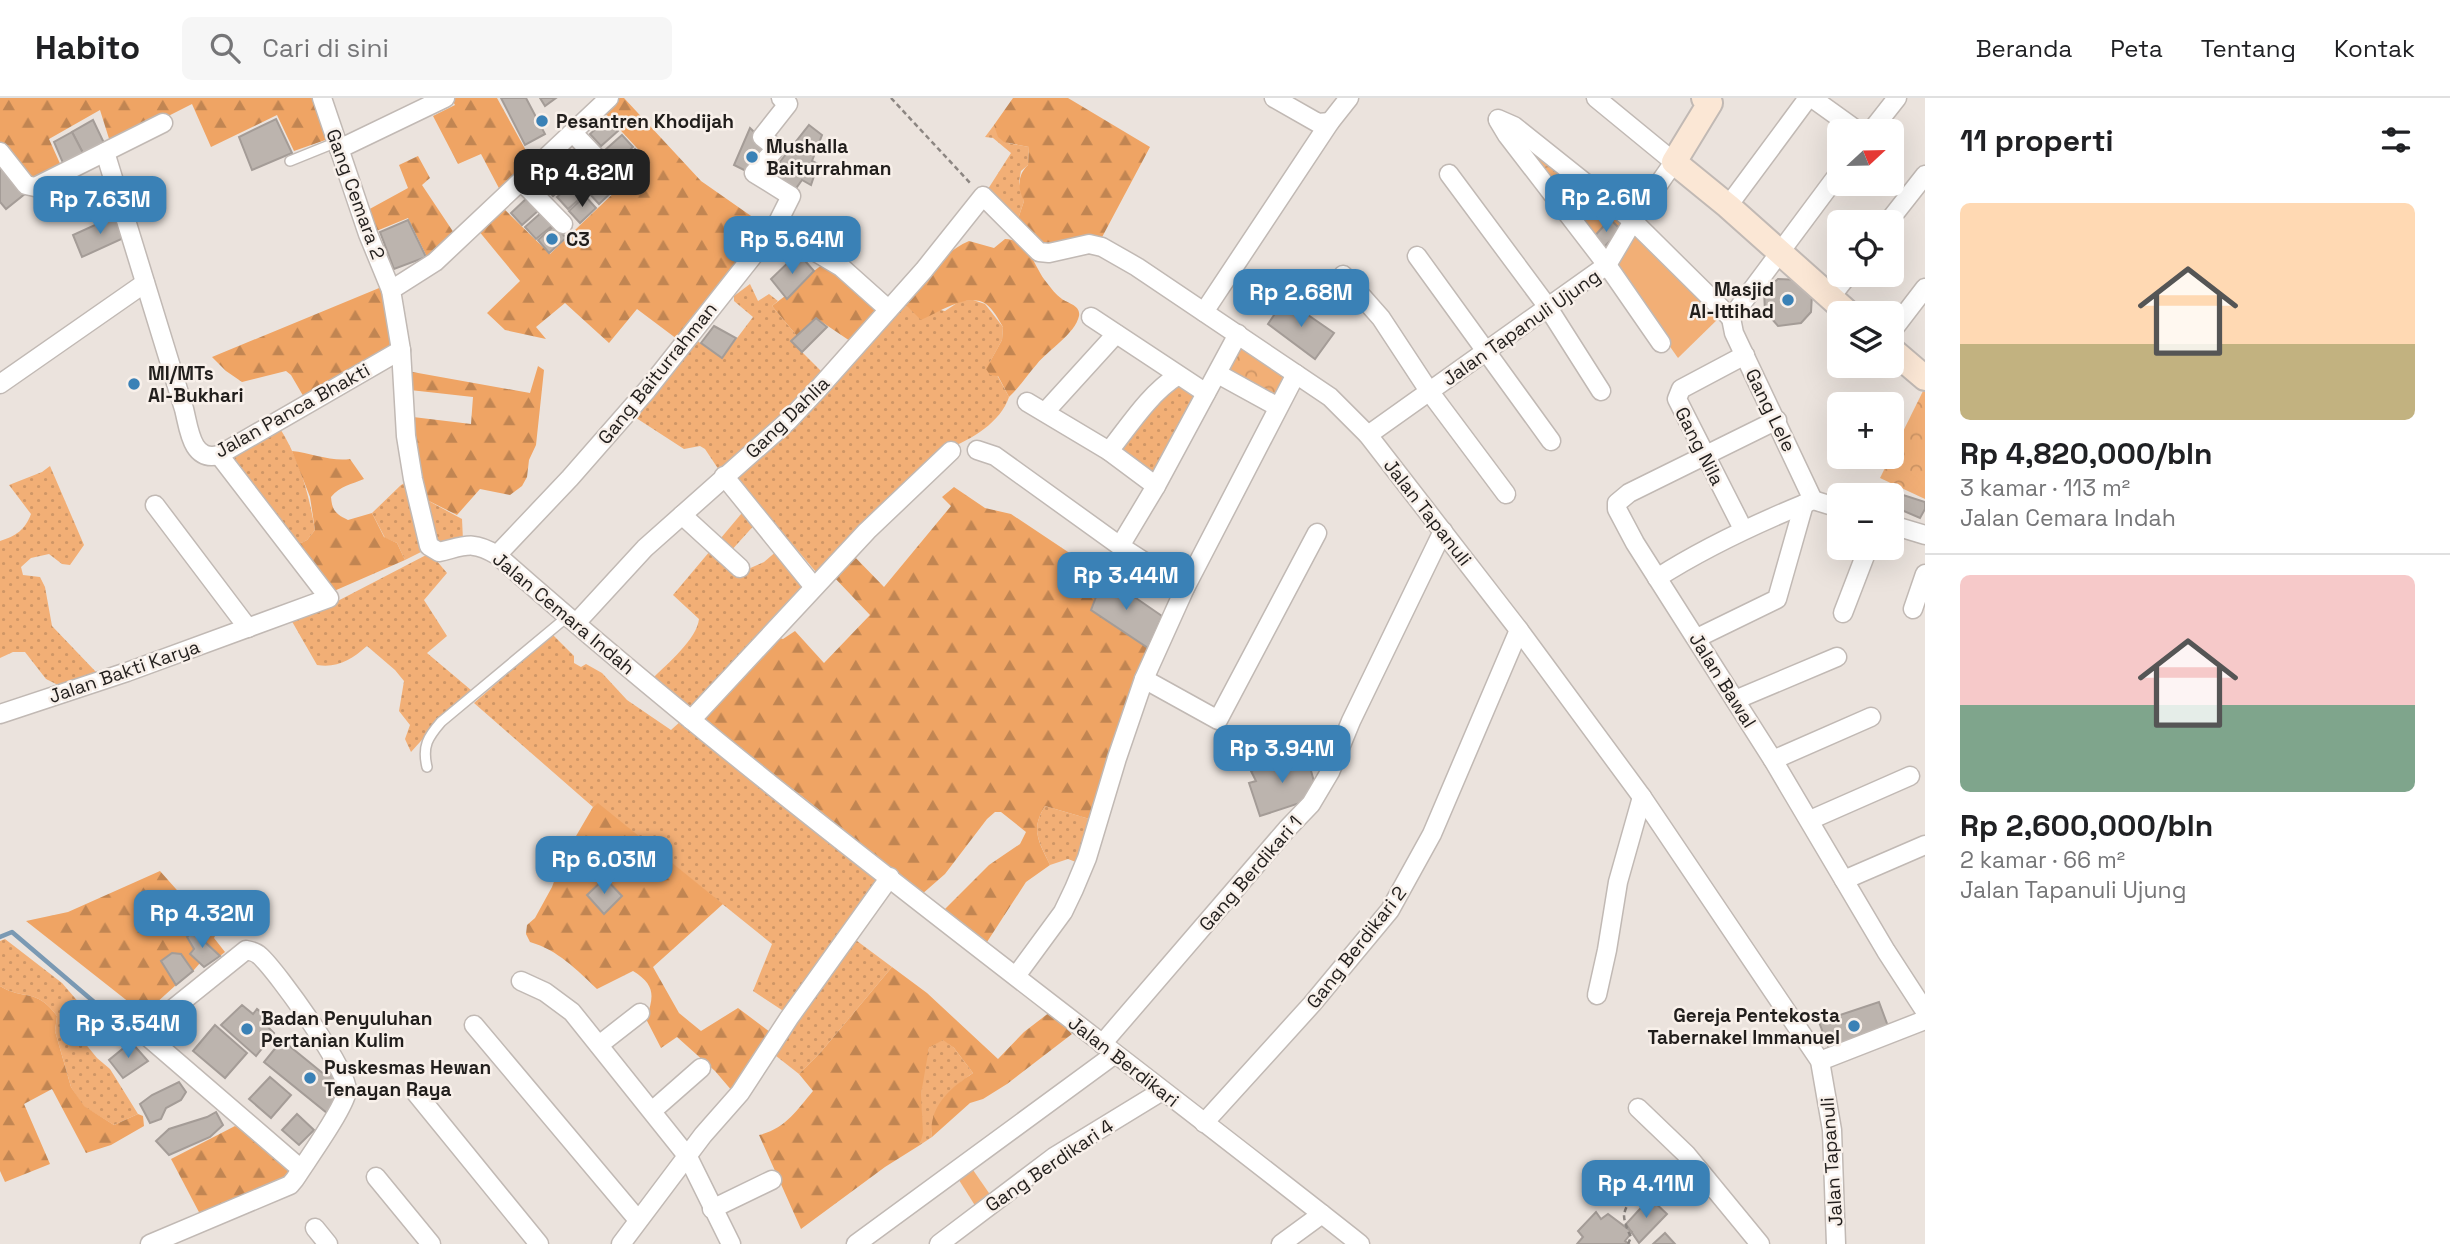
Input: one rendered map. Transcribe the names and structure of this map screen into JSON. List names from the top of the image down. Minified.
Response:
{"streets":{"street":["Gang Cemara 2","Jalan Tapanuli Ujung","Gang Baiturrahman","Jalan Panca Bhakti","Gang Lele","Gang Dahlia","Gang Nila","Jalan Tapanuli","Jalan Cemara Indah","Jalan Bakti Karya","Jalan Bawal","Gang Berdikari 1","Gang Berdikari 2","Jalan Berdikari","Gang Berdikari 4"]},"crossings":[["Gang Cemara 2","Jalan Cemara Indah"],["Jalan Tapanuli Ujung","Jalan Tapanuli"],["Gang Baiturrahman","Jalan Cemara Indah"],["Jalan Panca Bhakti","Jalan Cemara Indah"],["Jalan Panca Bhakti","Jalan Bakti Karya"],["Gang Lele","Gang Nila"],["Gang Lele","Jalan Bawal"],["Gang Dahlia","Jalan Tapanuli"],["Gang Dahlia","Jalan Cemara Indah"],["Gang Nila","Jalan Bawal"],["Jalan Tapanuli","Gang Berdikari 1"],["Jalan Tapanuli","Gang Berdikari 2"],["Jalan Cemara Indah","Jalan Berdikari"],["Gang Berdikari 1","Jalan Berdikari"],["Gang Berdikari 2","Jalan Berdikari"],["Jalan Berdikari","Gang Berdikari 4"]],"places":["Pesantren Khodijah","Mushalla Baiturrahman","C3","Masjid Al-Ittihad","MI/MTs Al-Bukhari","Gereja Pentekosta Tabernakel Immanuel","Badan Penyuluhan Pertanian Kulim","Puskesmas Hewan Tenayan Raya"],"north":"right","page":{"header":"Habito","search":"Cari di sini","nav":["Beranda","Peta","Tentang","Kontak"],"heading":"11 properti","map_buttons":["+","−"],"price":["Rp 4.82M","Rp 2.6M","Rp 7.63M","Rp 5.64M","Rp 2.68M","Rp 3.44M","Rp 3.94M","Rp 6.03M","Rp 4.32M","Rp 3.54M","Rp 4.11M"],"list":[{"name":"Rp 4,820,000/bln","note":"3 kamar · 113 m² · Jalan Cemara Indah"},{"name":"Rp 2,600,000/bln","note":"2 kamar · 66 m² · Jalan Tapanuli Ujung"}]}}
